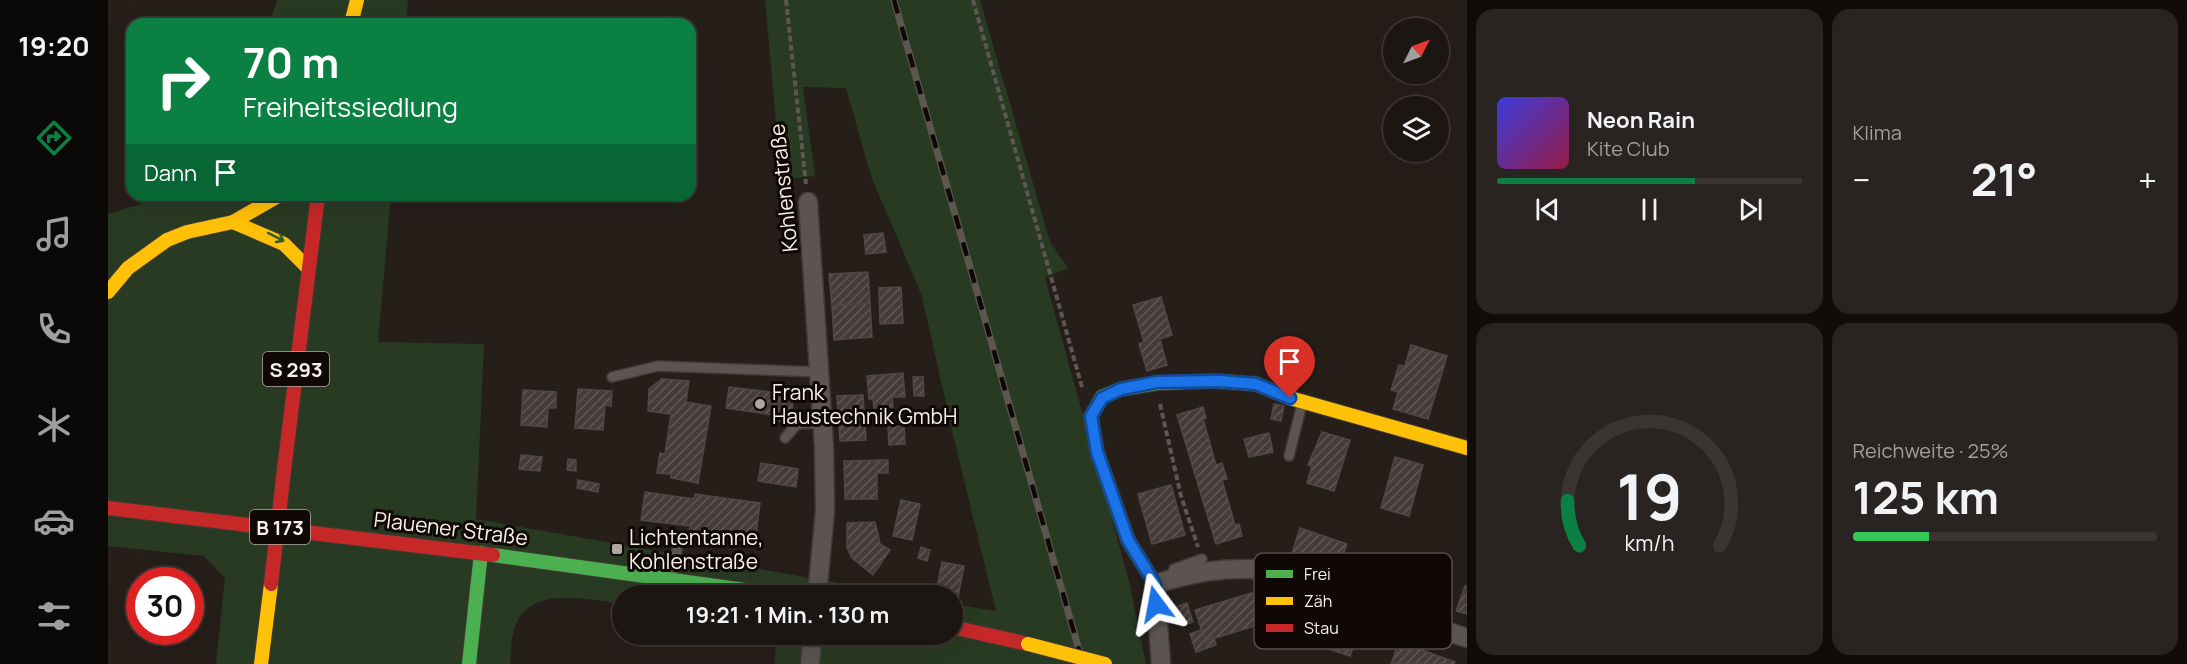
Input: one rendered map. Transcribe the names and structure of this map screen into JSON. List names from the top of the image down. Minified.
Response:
{"streets":{"main road":["S 293","B 173","Plauener Straße"],"street":["Kohlenstraße"]},"places":{"other":["Frank Haustechnik GmbH"],"transit":["Lichtentanne, Kohlenstraße"]},"legend":["Frei","Zäh","Stau"],"north":"top right","page":{"tabs":"19:20","tile":["Klima",["Reichweite · 25%","125 km"]],"turn":["70 m","Freiheitssiedlung"],"song":["Neon Rain","Kite Club"],"then":"Dann","heat":["−","21°","+"],"limit":"30","trip":"19:21 · 1 Min. · 130 m","gauge":["19","km/h"]}}
